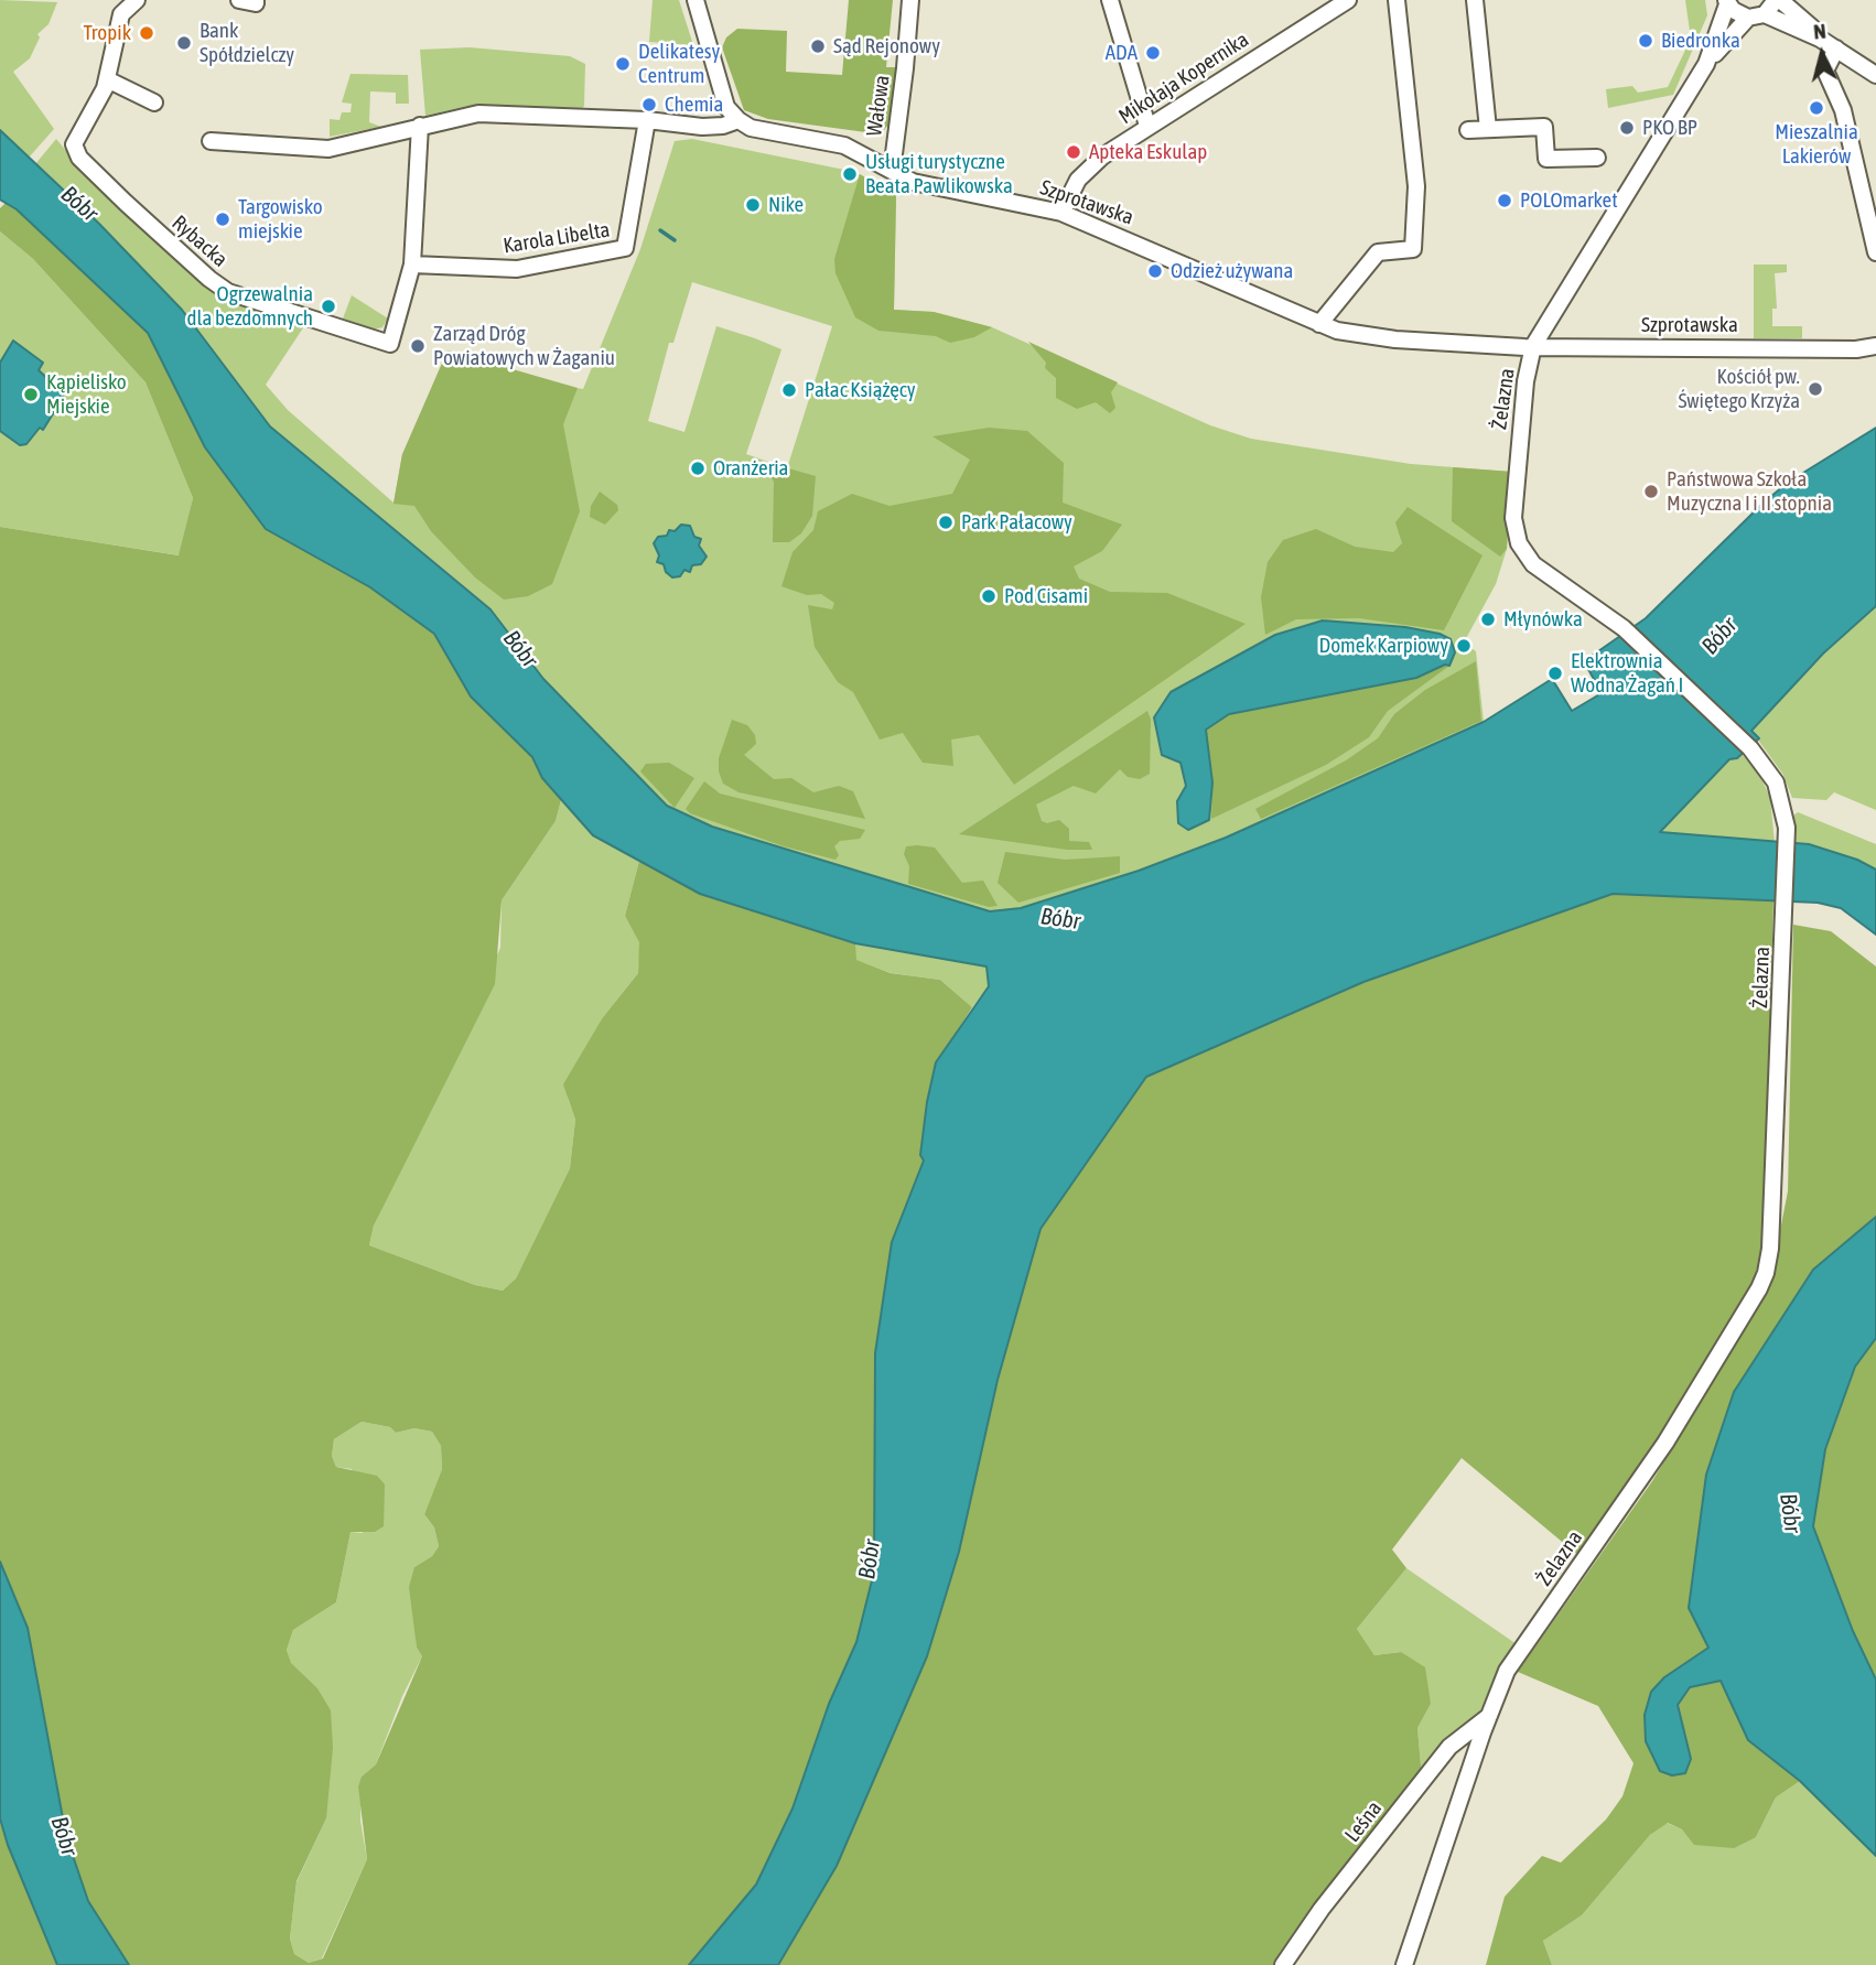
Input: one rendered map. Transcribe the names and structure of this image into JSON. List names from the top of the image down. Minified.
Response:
{"streets":{"street":["Mikołaja Kopernika","Wałowa","Szprotawska","Karola Libelta","Rybacka","Żelazna","Leśna"]},"crossings":[["Mikołaja Kopernika","Szprotawska"],["Wałowa","Szprotawska"],["Szprotawska","Żelazna"],["Karola Libelta","Rybacka"],["Żelazna","Leśna"]],"water":["Bóbr"],"places":["Tropik","Biedronka","Bank Spółdzielczy","Sąd Rejonowy","ADA","Delikatesy Centrum","Chemia","Mieszalnia Lakierów","PKO BP","Apteka Eskulap","Usługi turystyczne Beata Pawlikowska","POLOmarket","Nike","Targowisko miejskie","Odzież używana","Ogrzewalnia dla bezdomnych","Zarząd Dróg Powiatowych w Żaganiu","Kościół pw. Świętego Krzyża","Pałac Książęcy","Kąpielisko Miejskie","Oranżeria","Państwowa Szkoła Muzyczna I i II stopnia","Park Pałacowy","Pod Cisami","Młynówka","Domek Karpiowy","Elektrownia Wodna Żagań I"],"north":"top"}
